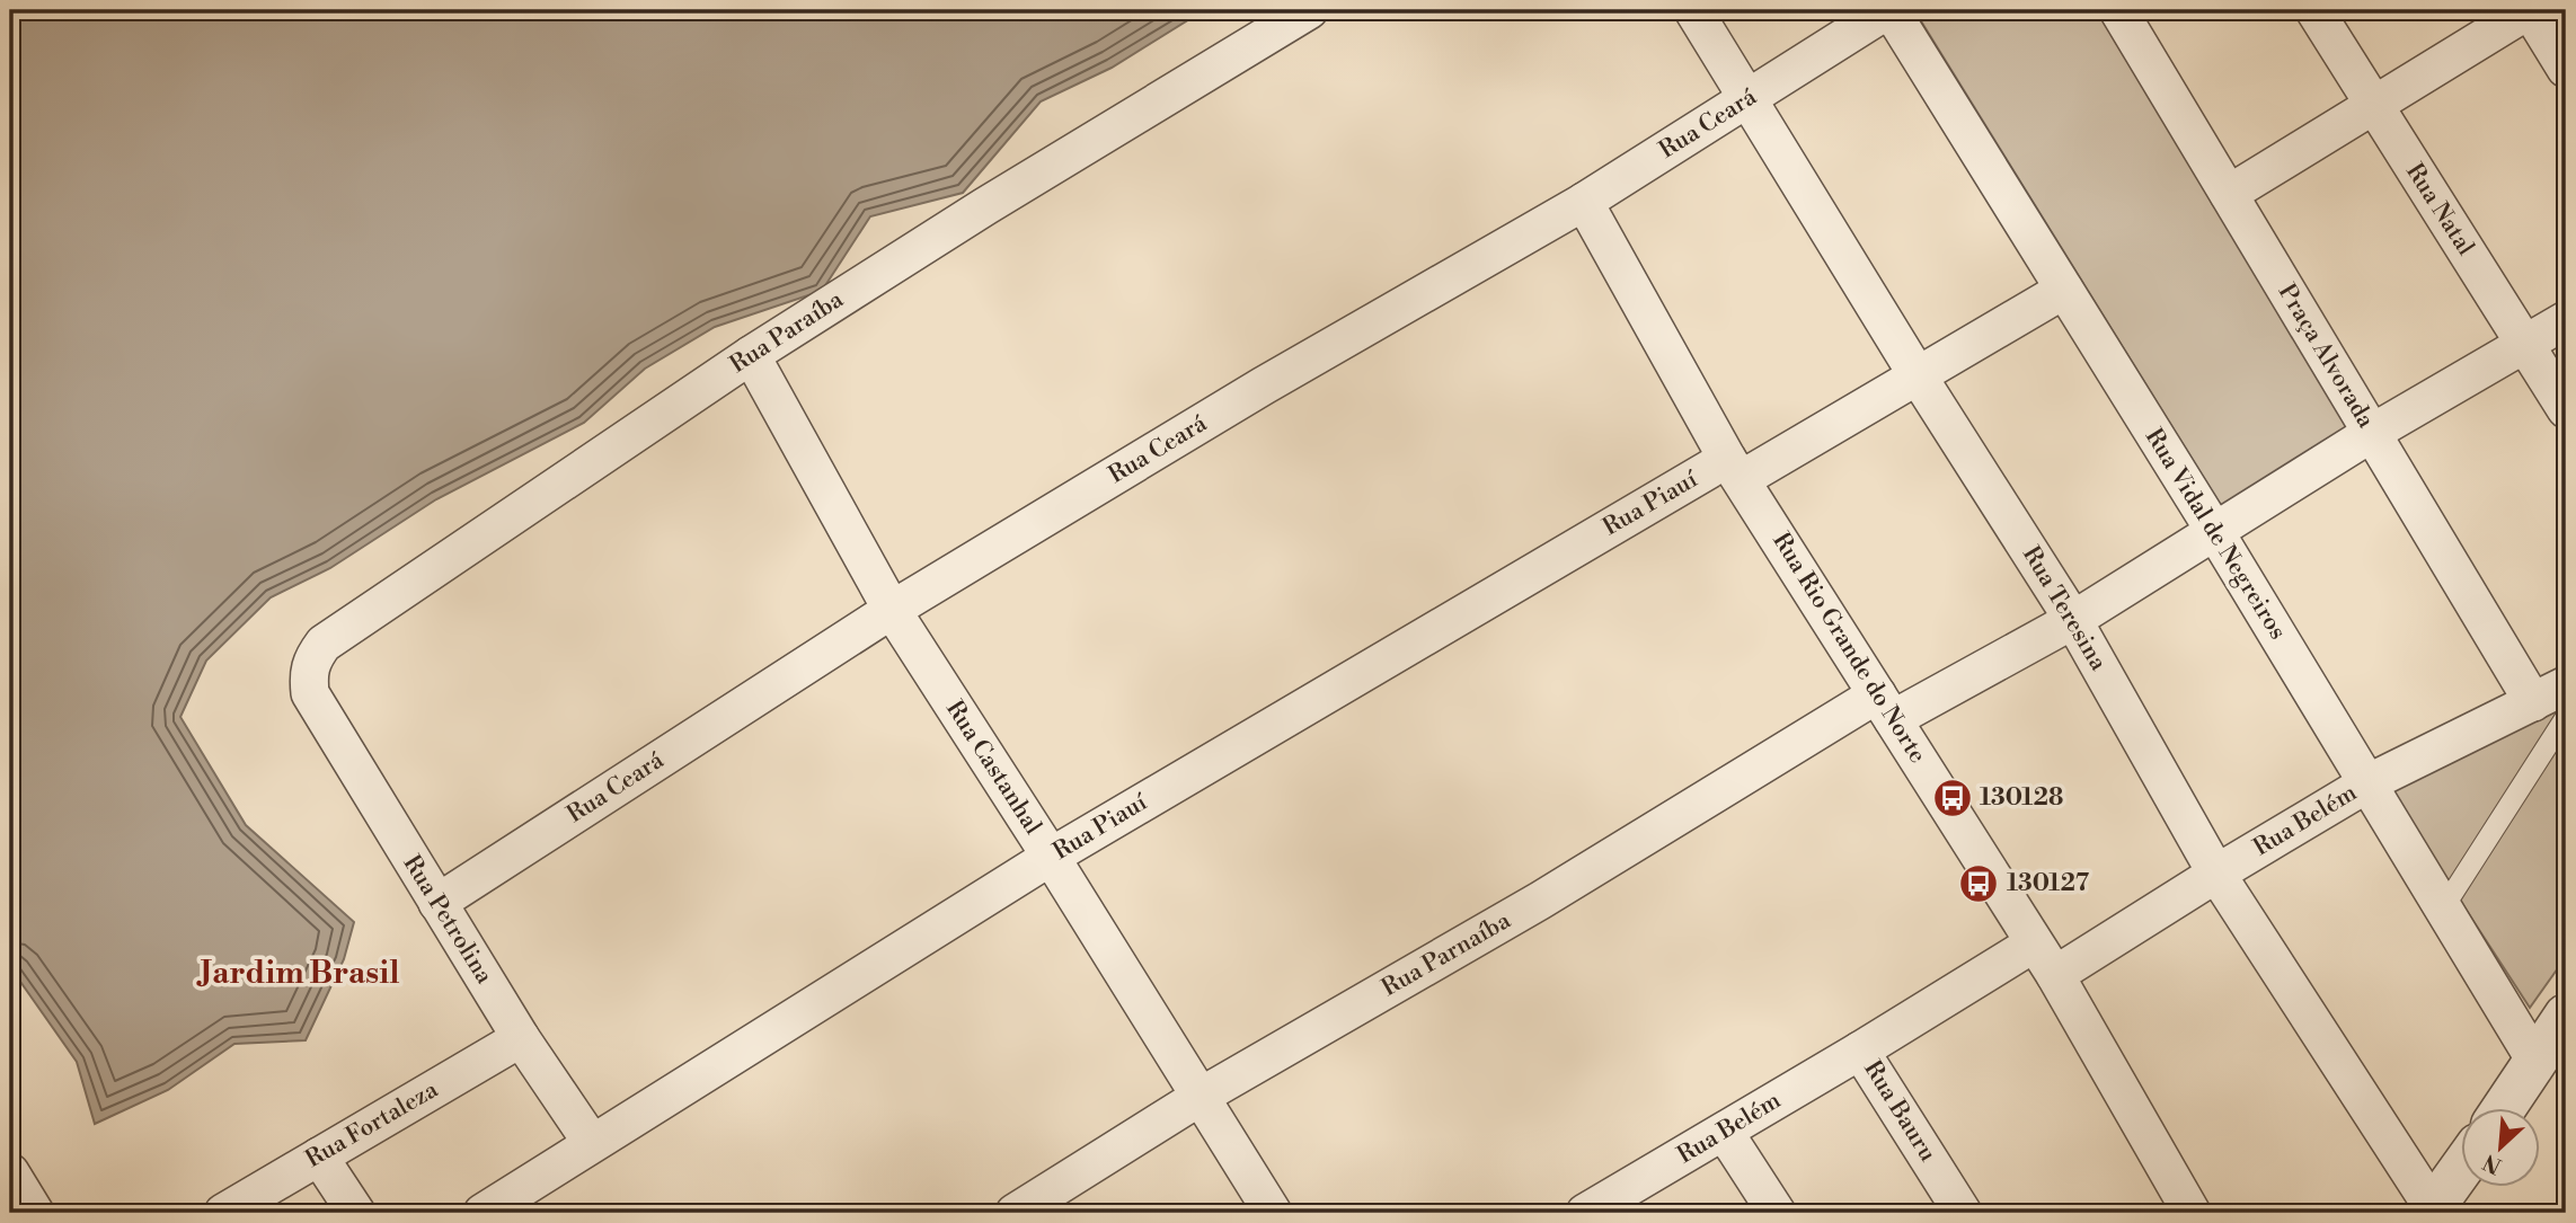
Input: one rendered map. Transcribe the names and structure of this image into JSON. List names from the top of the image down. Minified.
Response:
{"streets":{"street":["Rua Ceará","Rua Natal","Rua Paraíba","Praça Alvorada","Rua Piauí","Rua Vidal de Negreiros","Rua Teresina","Rua Rio Grande do Norte","Rua Castanhal","Rua Belém","Rua Petrolina","Rua Parnaíba","Rua Bauru","Rua Fortaleza"]},"crossings":[["Rua Ceará","Rua Vidal de Negreiros"],["Rua Ceará","Rua Teresina"],["Rua Ceará","Rua Rio Grande do Norte"],["Rua Ceará","Rua Castanhal"],["Rua Ceará","Rua Petrolina"],["Rua Natal","Rua Parnaíba"],["Rua Paraíba","Rua Castanhal"],["Rua Paraíba","Rua Petrolina"],["Praça Alvorada","Rua Belém"],["Praça Alvorada","Rua Parnaíba"],["Rua Piauí","Rua Vidal de Negreiros"],["Rua Piauí","Rua Teresina"],["Rua Piauí","Rua Rio Grande do Norte"],["Rua Piauí","Rua Castanhal"],["Rua Piauí","Rua Petrolina"],["Rua Vidal de Negreiros","Rua Belém"],["Rua Vidal de Negreiros","Rua Parnaíba"],["Rua Teresina","Rua Belém"],["Rua Teresina","Rua Parnaíba"],["Rua Rio Grande do Norte","Rua Belém"],["Rua Rio Grande do Norte","Rua Parnaíba"],["Rua Castanhal","Rua Parnaíba"],["Rua Belém","Rua Bauru"],["Rua Petrolina","Rua Fortaleza"]],"districts":["Jardim Brasil"],"places":{"bus stop":["130128","130127"]},"north":"bottom left"}
